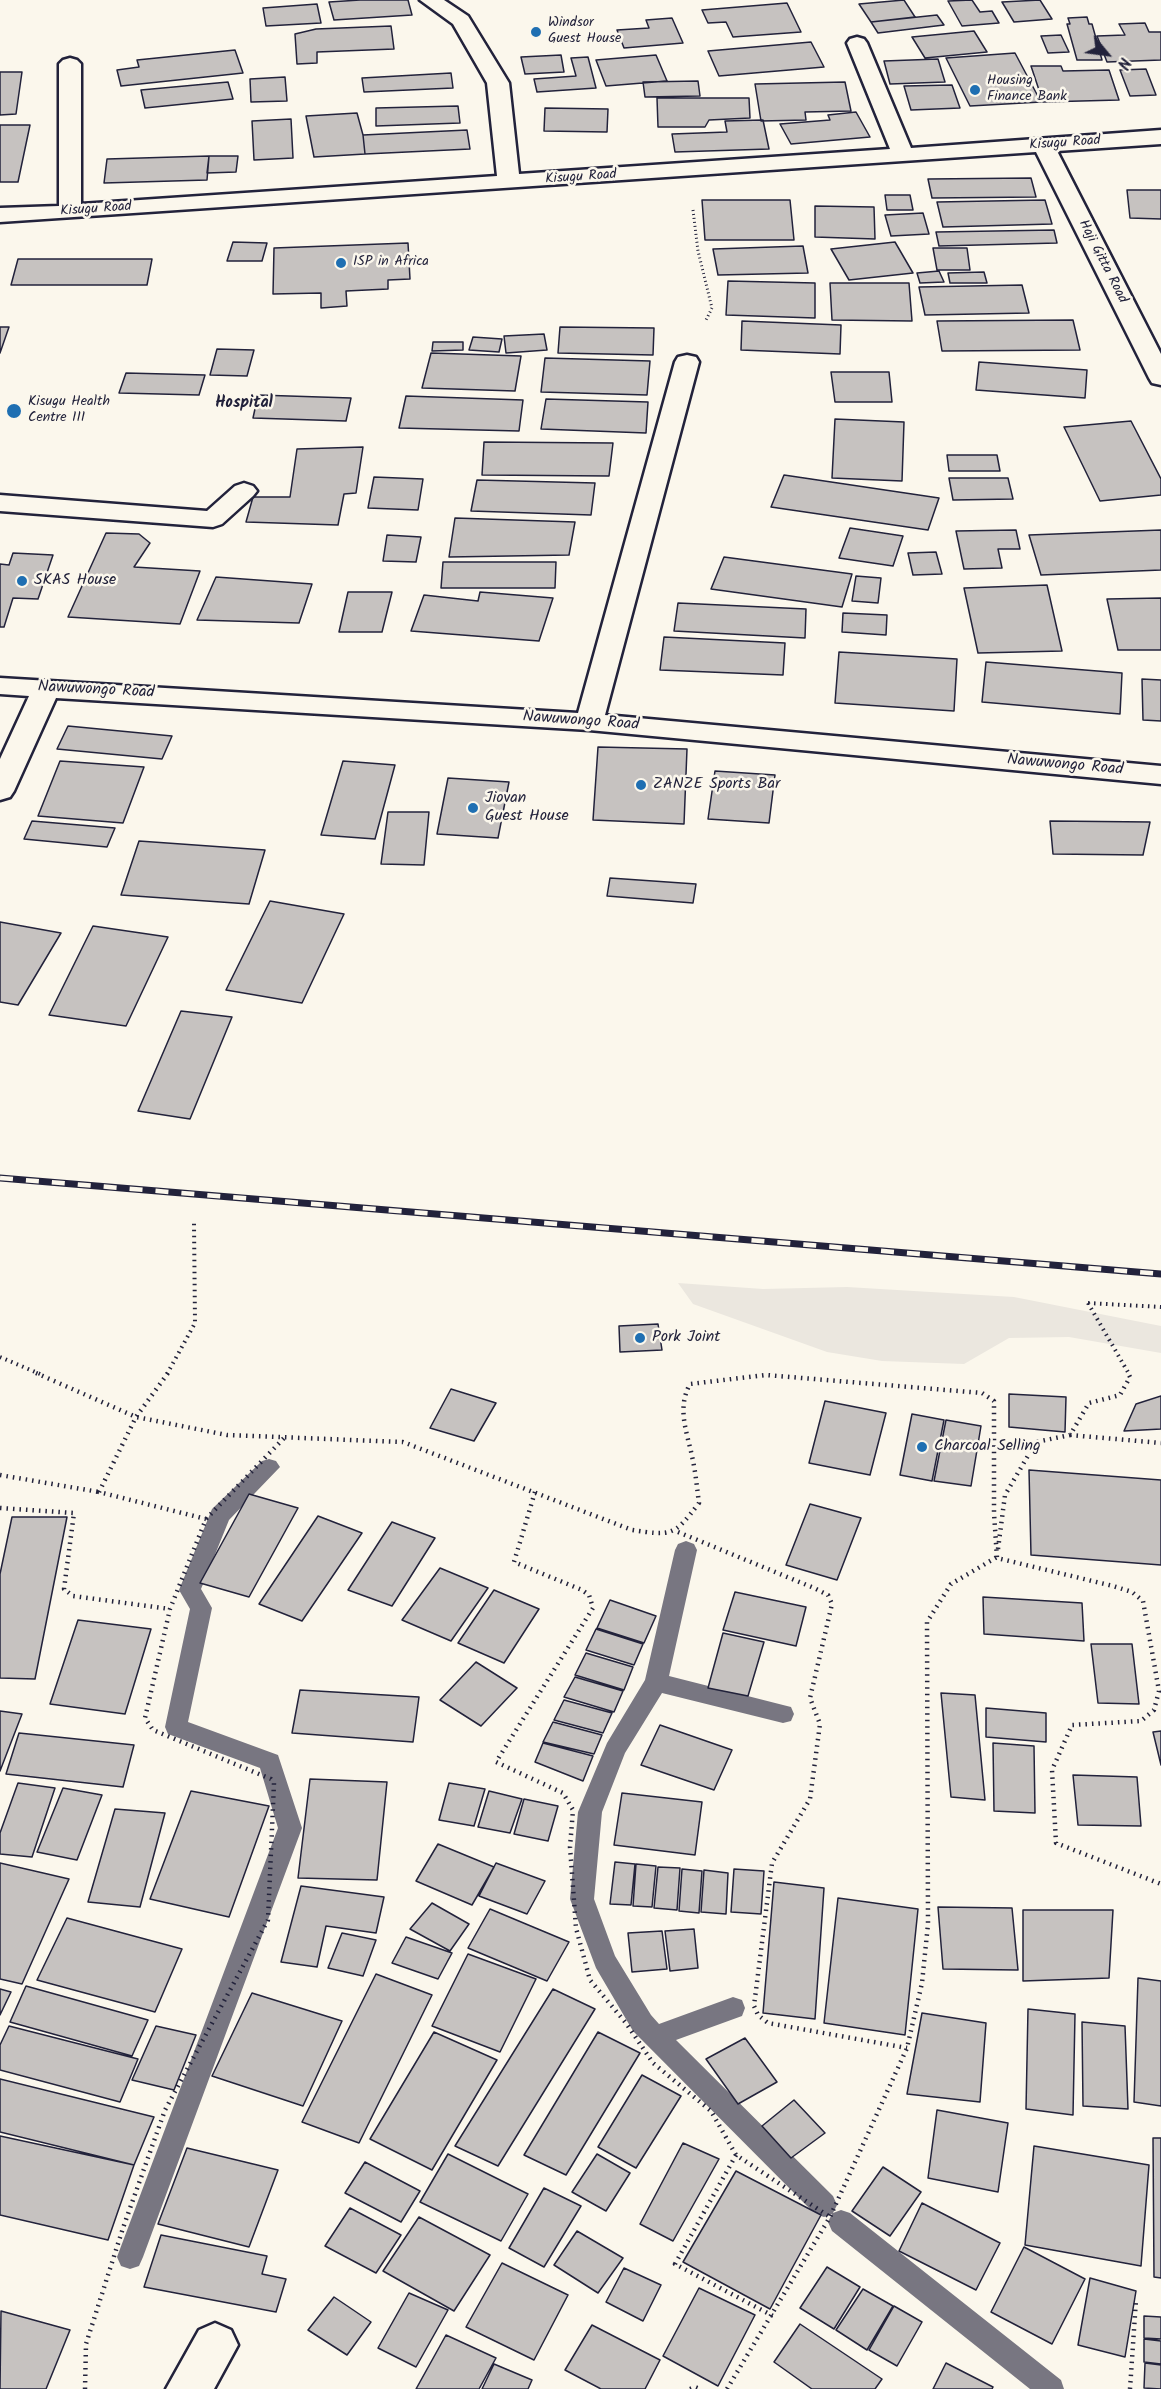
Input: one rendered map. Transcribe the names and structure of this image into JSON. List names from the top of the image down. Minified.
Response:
{"streets":{"street":["Kisugu Road","Haji Gitta Road","Nawuwongo Road"]},"crossings":[["Kisugu Road","Haji Gitta Road"]],"districts":["Hospital"],"places":["Windsor Guest House","Housing Finance Bank","ISP in Africa","Kisugu Health Centre III","SKAS House","ZANZE Sports Bar","Jiovan Guest House","Pork Joint","Charcoal Selling"],"north":"bottom right"}
